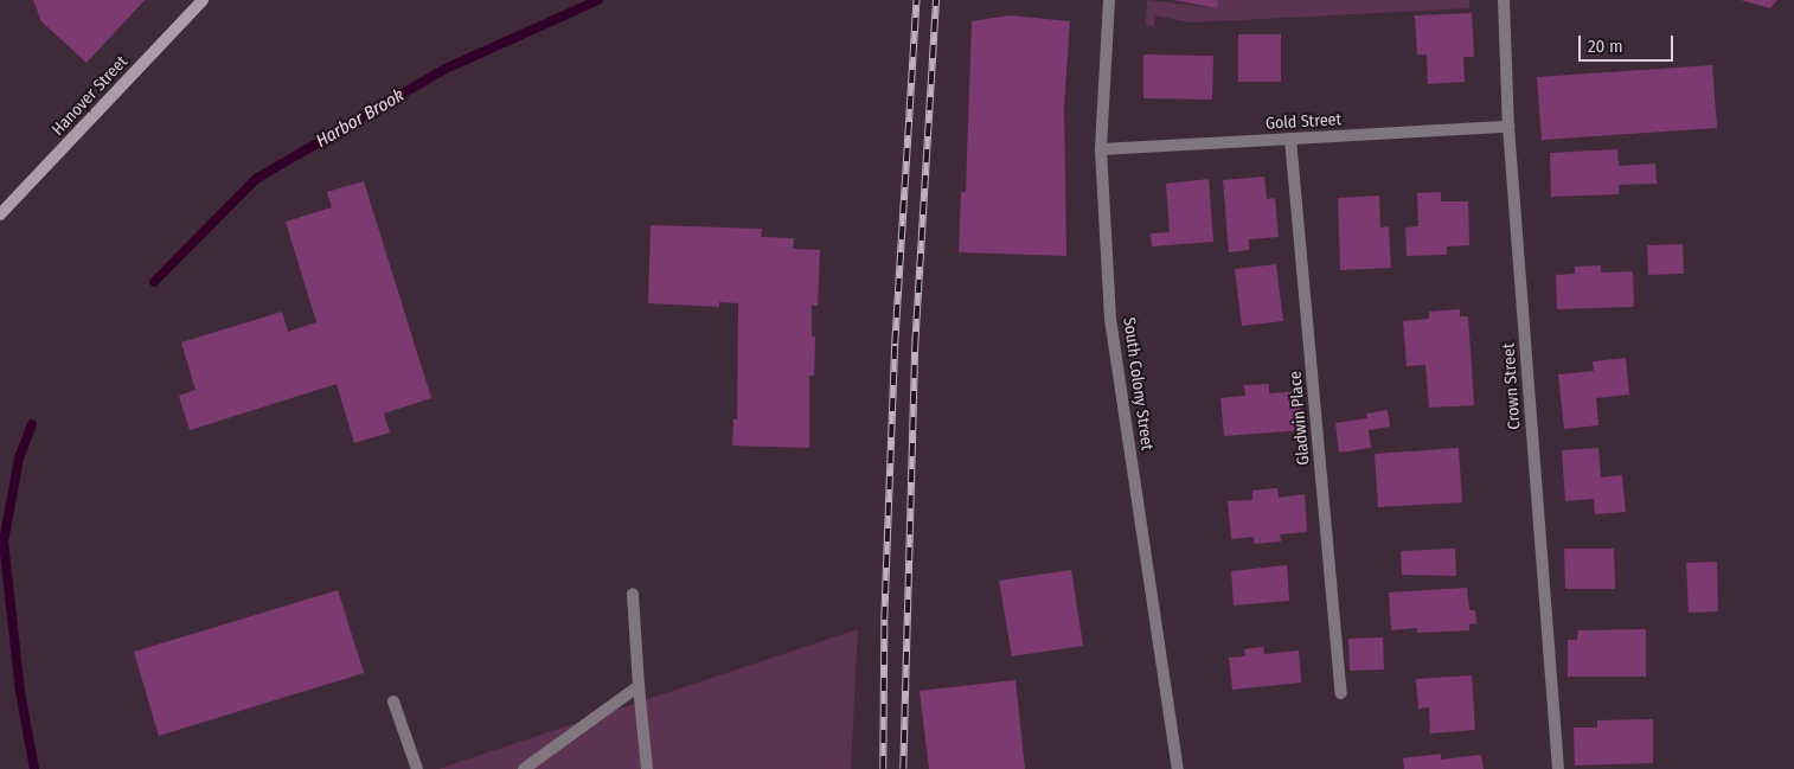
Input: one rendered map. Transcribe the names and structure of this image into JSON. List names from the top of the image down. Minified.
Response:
{"streets":{"main road":["Hanover Street"],"street":["Gold Street","South Colony Street","Crown Street","Gladwin Place"]},"crossings":[["Gold Street","South Colony Street"],["Gold Street","Crown Street"],["Gold Street","Gladwin Place"]],"water":["Harbor Brook"],"scale_bar":"20 m"}
